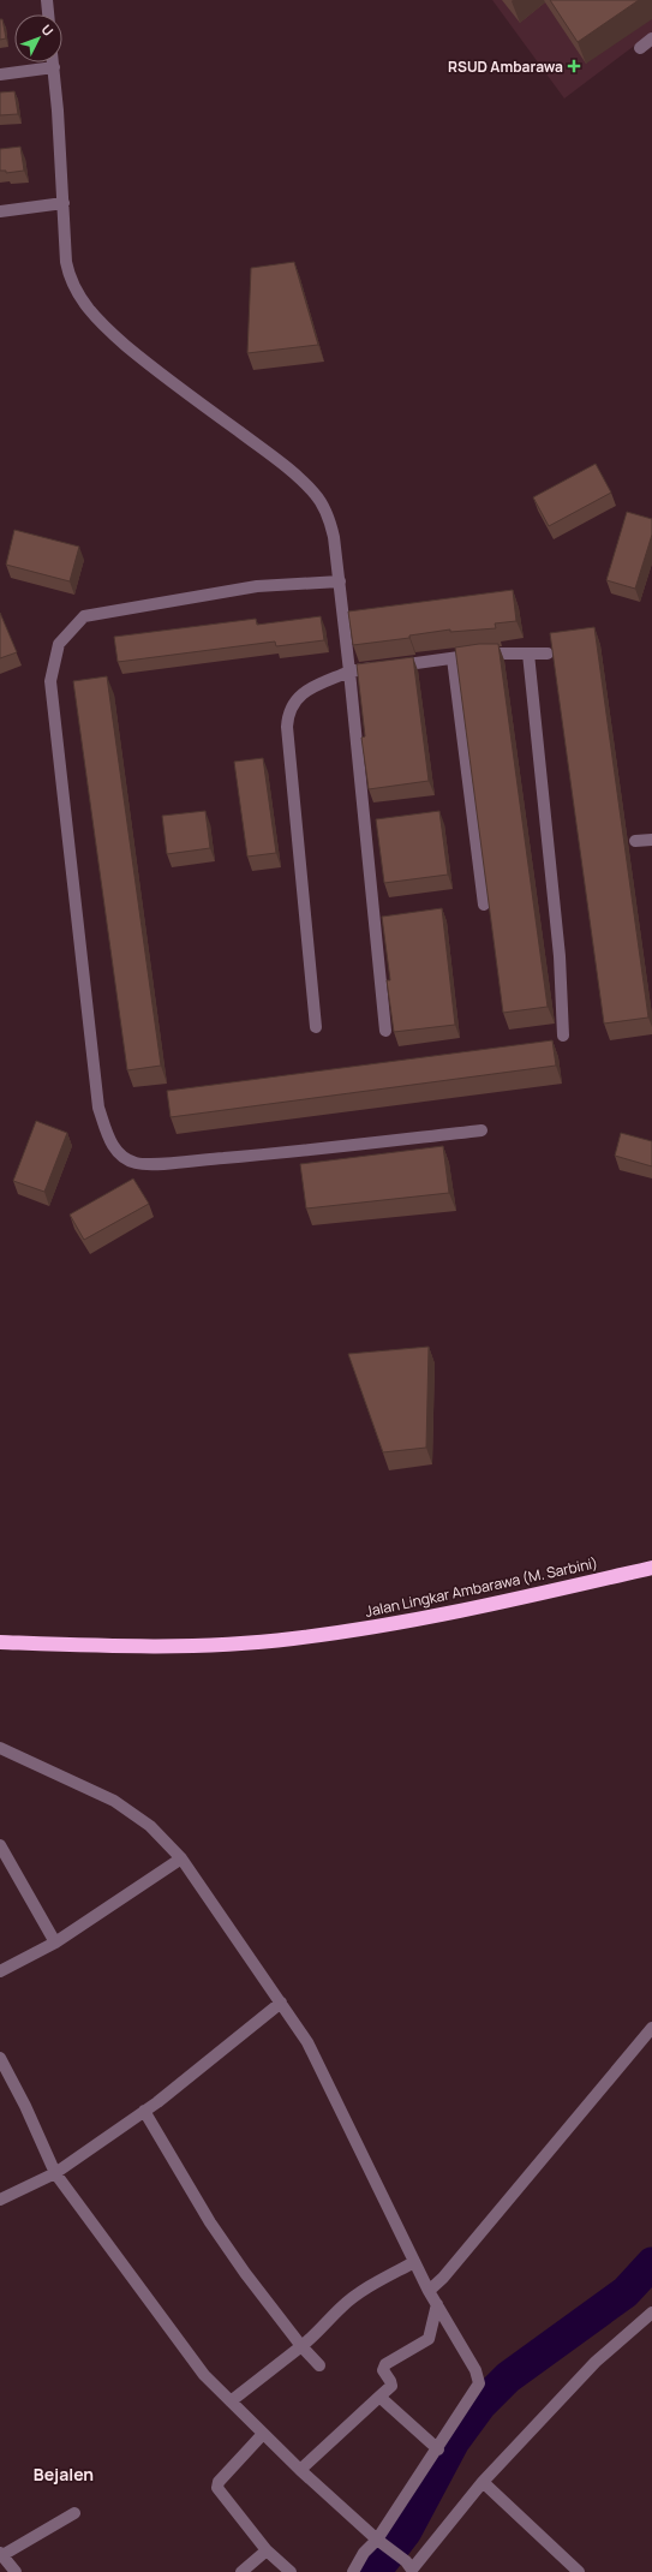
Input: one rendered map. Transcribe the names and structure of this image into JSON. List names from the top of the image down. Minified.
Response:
{"streets":{"highway":["Jalan Lingkar Ambarawa (M. Sarbini)"]},"districts":["Bejalen"],"places":{"health":["RSUD Ambarawa"]},"north":"top right"}
